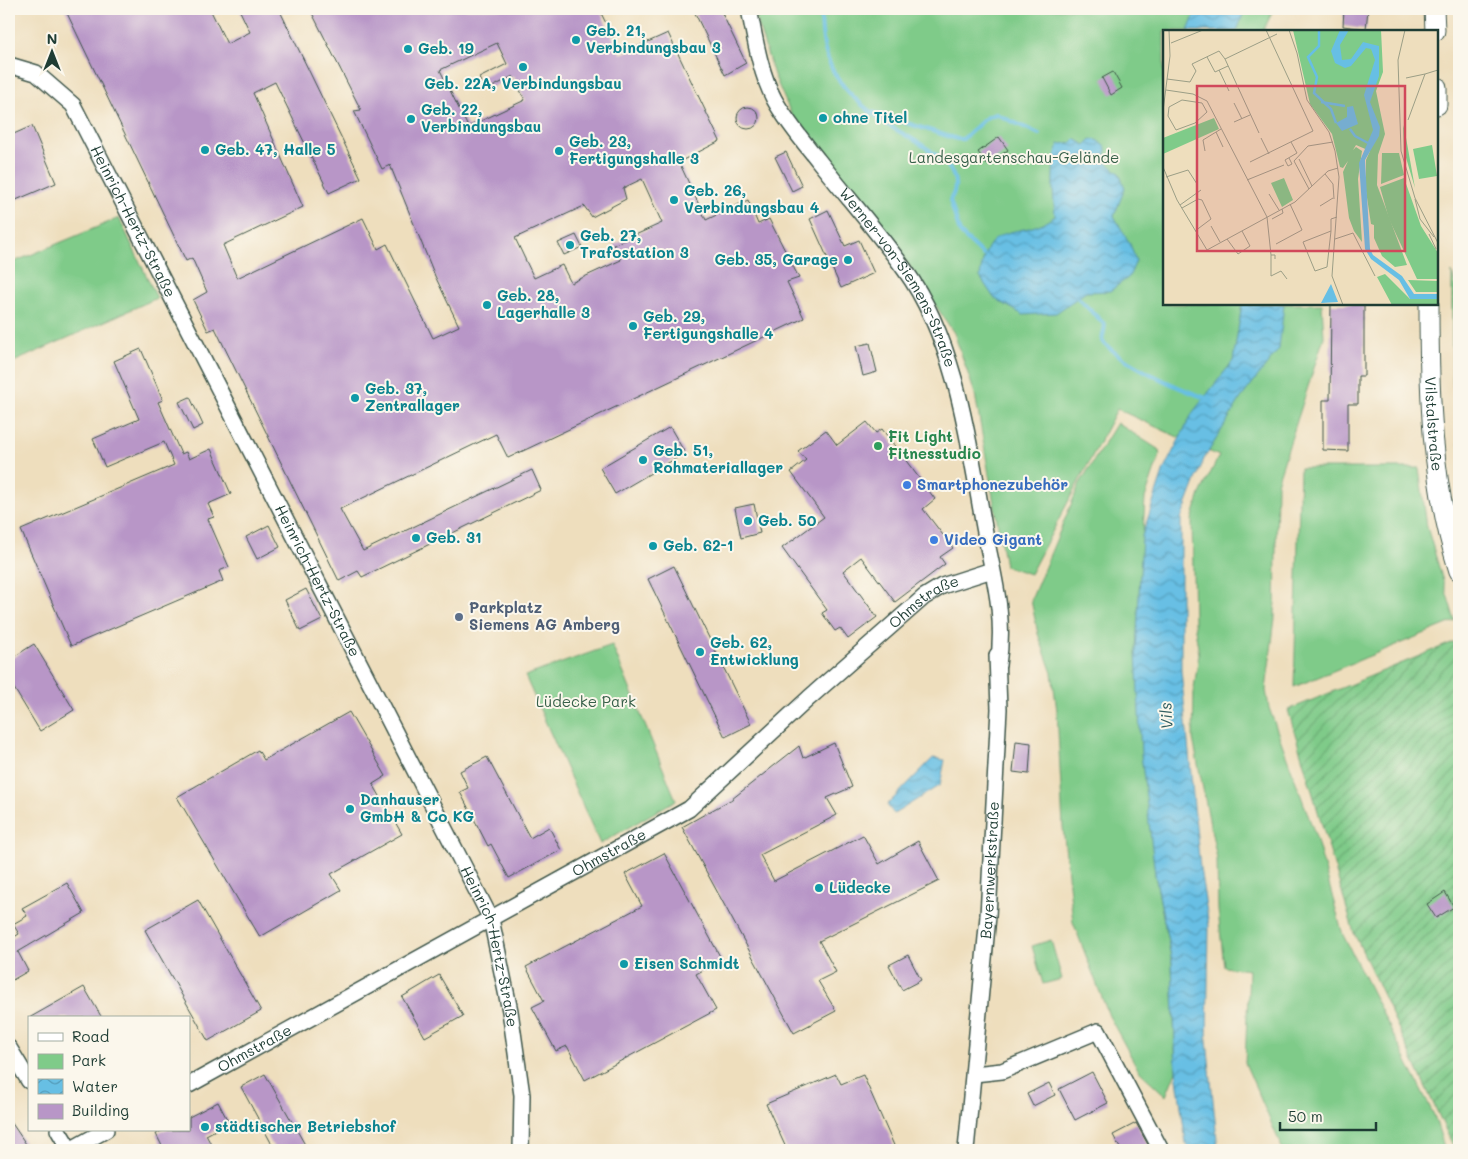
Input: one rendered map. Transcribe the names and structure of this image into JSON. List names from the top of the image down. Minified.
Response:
{"streets":{"main road":["Vilstalstraße"],"street":["Heinrich-Hertz-Straße","Werner-von-Siemens-Straße","Ohmstraße","Bayernwerkstraße"]},"crossings":[["Heinrich-Hertz-Straße","Ohmstraße"],["Werner-von-Siemens-Straße","Ohmstraße"],["Werner-von-Siemens-Straße","Bayernwerkstraße"],["Ohmstraße","Bayernwerkstraße"]],"water":["Vils"],"parks":["Landesgartenschau-Gelände","Lüdecke Park"],"places":["Geb. 21, Verbindungsbau 3","Geb. 19","Geb. 22A, Verbindungsbau","ohne Titel","Geb. 22, Verbindungsbau","Geb. 47, Halle 5","Geb. 23, Fertigungshalle 3","Geb. 26, Verbindungsbau 4","Geb. 27, Trafostation 3","Geb. 35, Garage","Geb. 28, Lagerhalle 3","Geb. 29, Fertigungshalle 4","Geb. 37, Zentrallager","Fit Light Fitnesstudio","Geb. 51, Rohmateriallager","Smartphonezubehör","Geb. 50","Geb. 31","Video Gigant","Geb. 62-1","Parkplatz Siemens AG Amberg","Geb. 62, Entwicklung","Danhauser GmbH & Co KG","Lüdecke","Eisen Schmidt","städtischer Betriebshof"],"legend":["Road","Park","Water","Building"],"scale_bar":"50 m","north":"top"}
